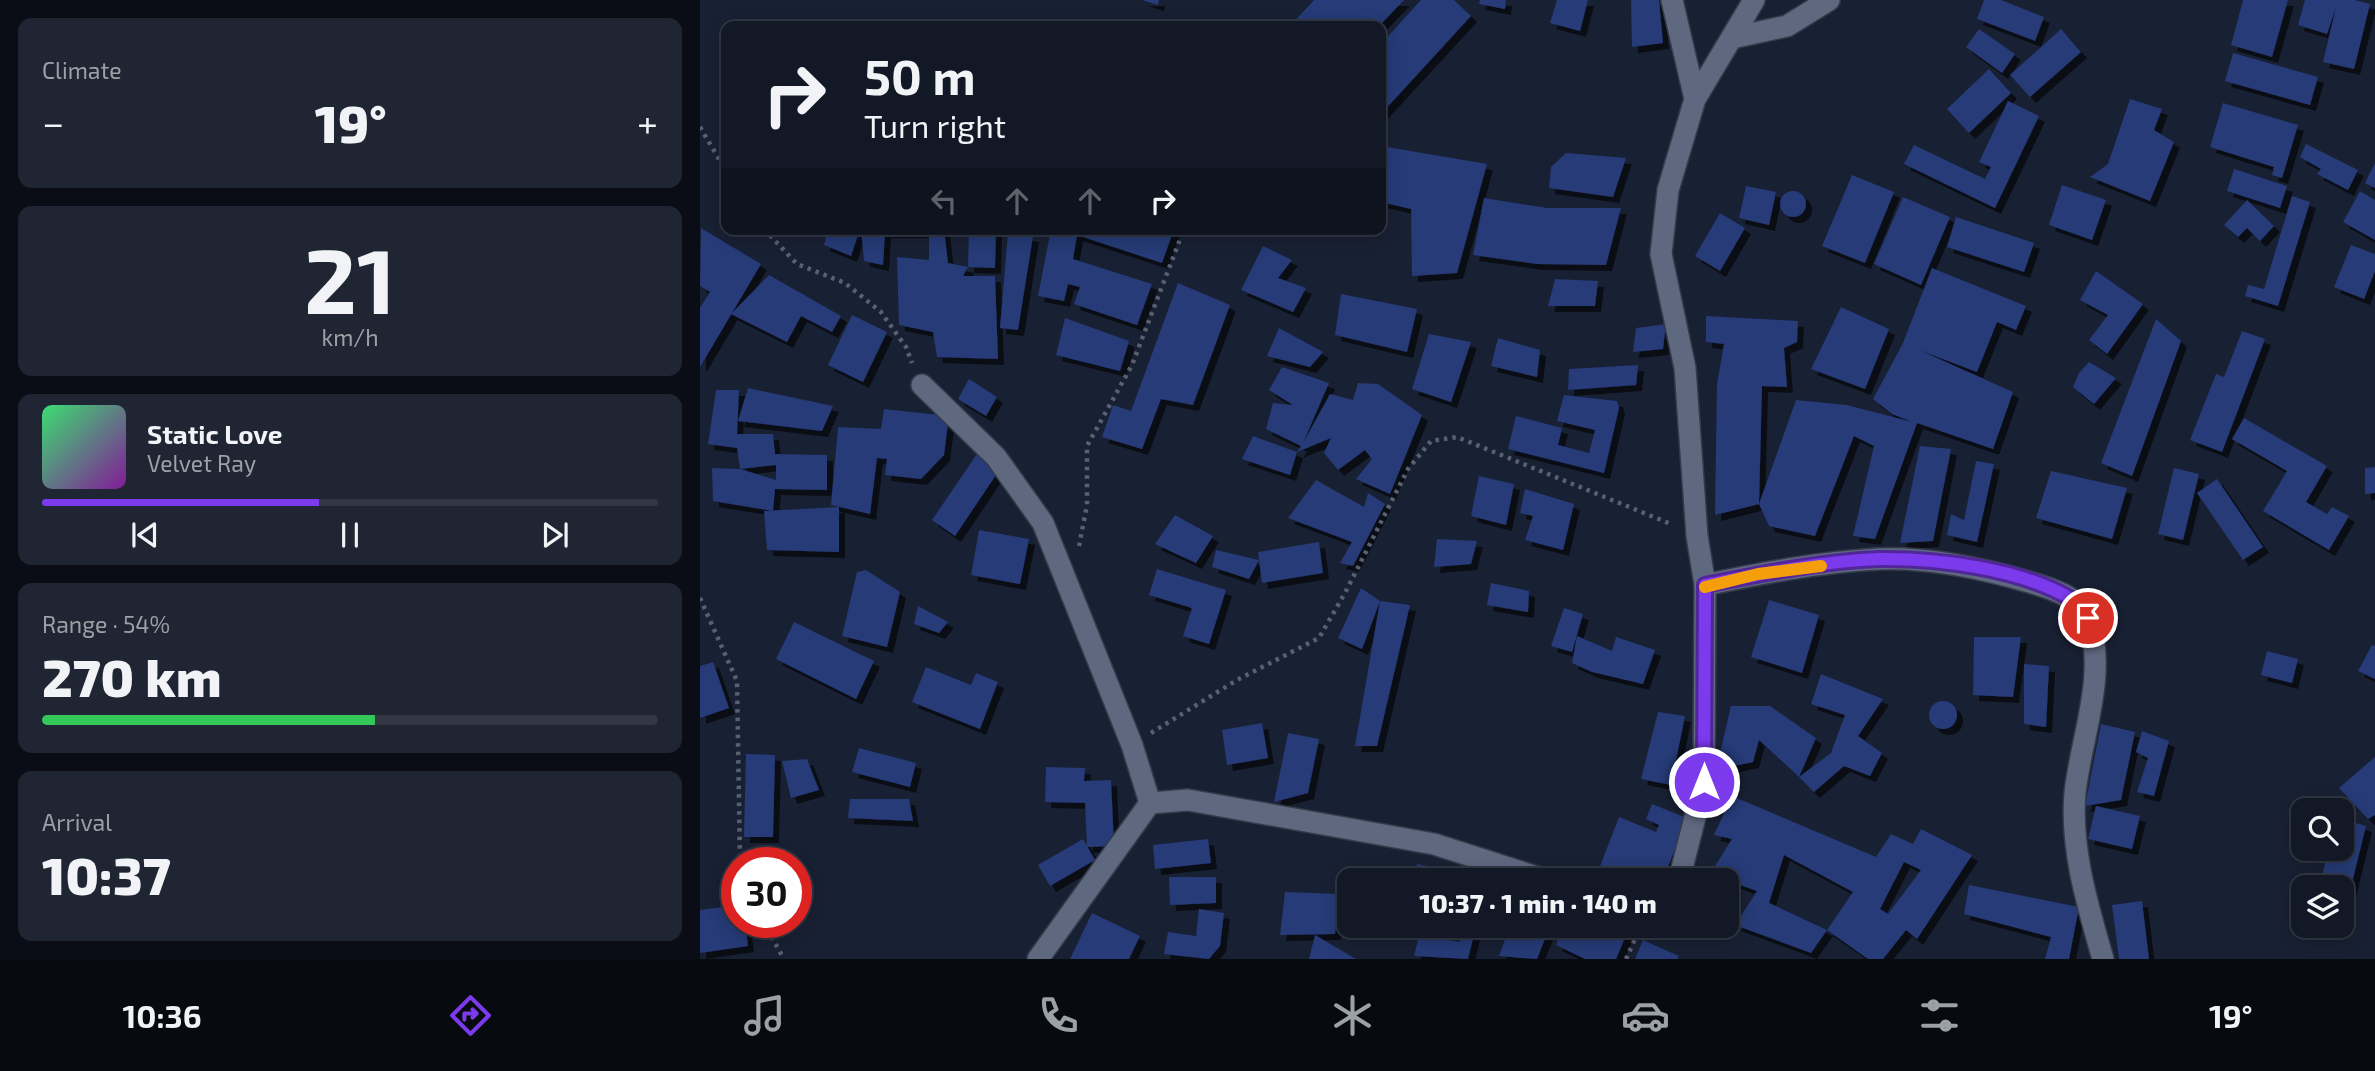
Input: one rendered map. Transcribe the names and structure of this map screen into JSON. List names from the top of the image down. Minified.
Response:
{"page":{"tile":["Climate",["21","km/h"],["Range · 54%","270 km"],["Arrival","10:37"]],"turn":["50 m","Turn right"],"heat":["−","19°","+"],"song":["Static Love","Velvet Ray"],"limit":"30","trip":"10:37 · 1 min · 140 m","tabs":["10:36","19°"]}}
